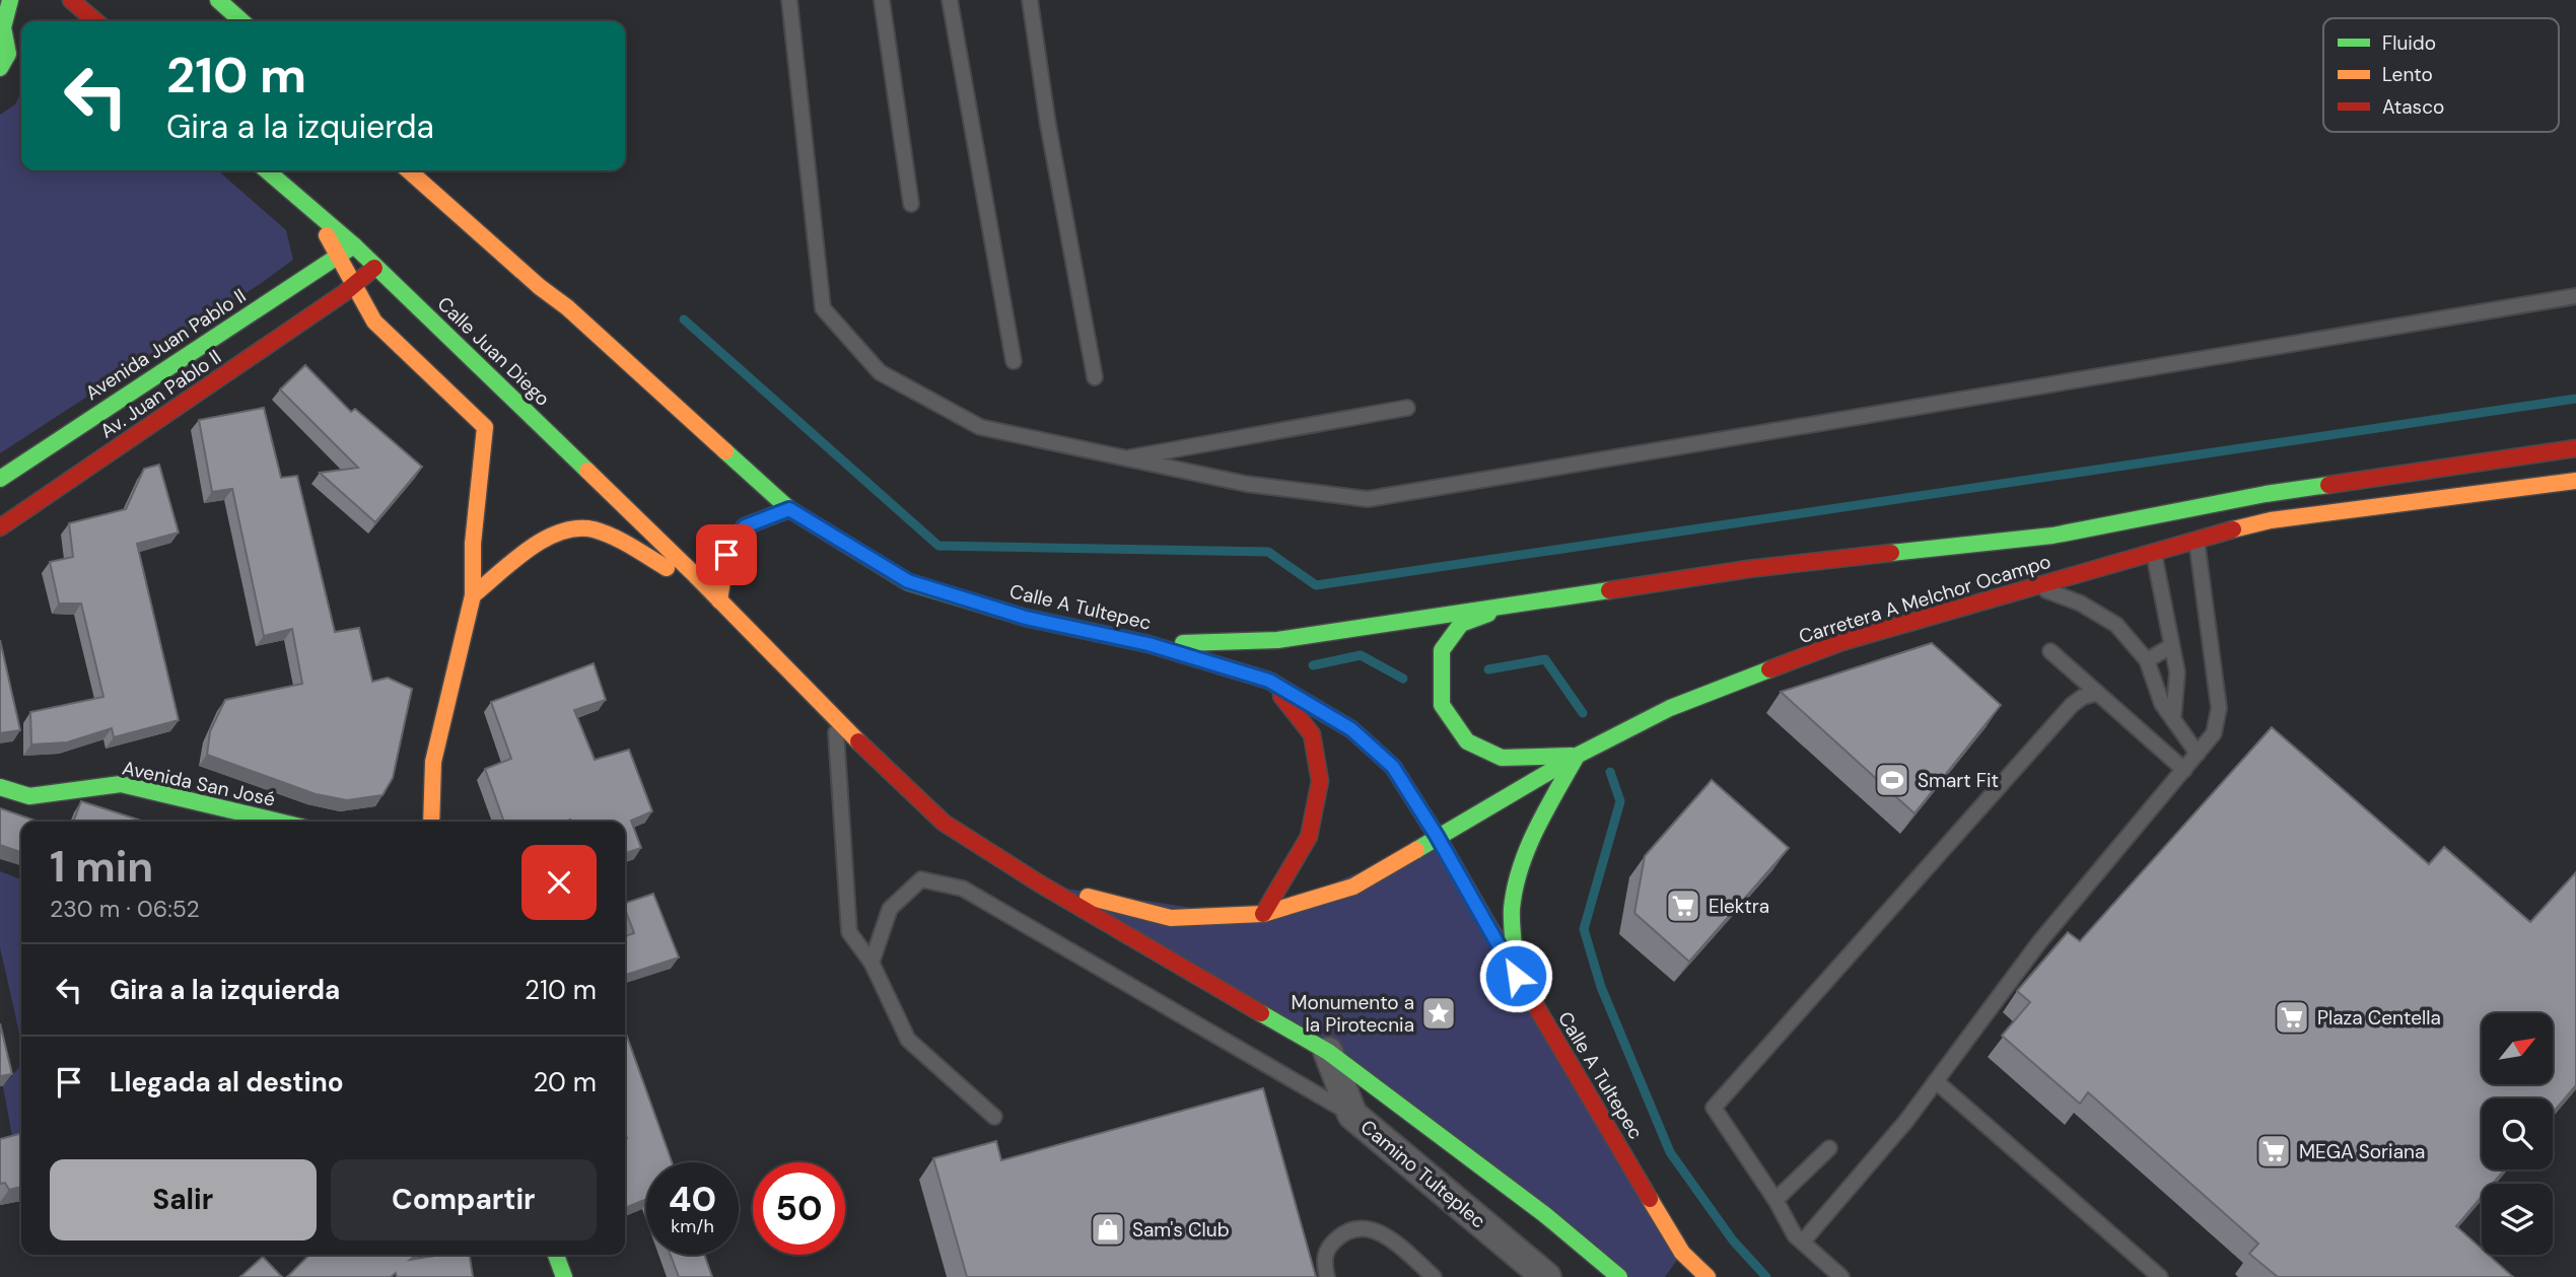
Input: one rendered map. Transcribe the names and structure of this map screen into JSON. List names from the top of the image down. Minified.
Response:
{"streets":{"main road":["Avenida Juan Pablo II","Calle Juan Diego","Av. Juan Pablo ll","Carretera A Melchor Ocampo","Calle A Tultepec","Avenida San José"],"street":["Camino Tulteplec"]},"crossings":[["Avenida Juan Pablo II","Calle Juan Diego"],["Calle Juan Diego","Av. Juan Pablo ll"],["Carretera A Melchor Ocampo","Calle A Tultepec"]],"places":{"sports":["Smart Fit"],"supermarket":["Elektra","Plaza Centella","MEGA Soriana"],"place":["Monumento a la Pirotecnia"],"shop":["Sam's Club"]},"legend":["Fluido","Lento","Atasco"],"north":"top right","page":{"turn":["210 m","Gira a la izquierda"],"heading":["1 min","230 m · 06:52"],"list":[{"name":"Gira a la izquierda","value":"210 m"},{"name":"Llegada al destino","value":"20 m"}],"buttons":["Salir","Compartir"],"speed":"40 km/h","limit":"50"}}
